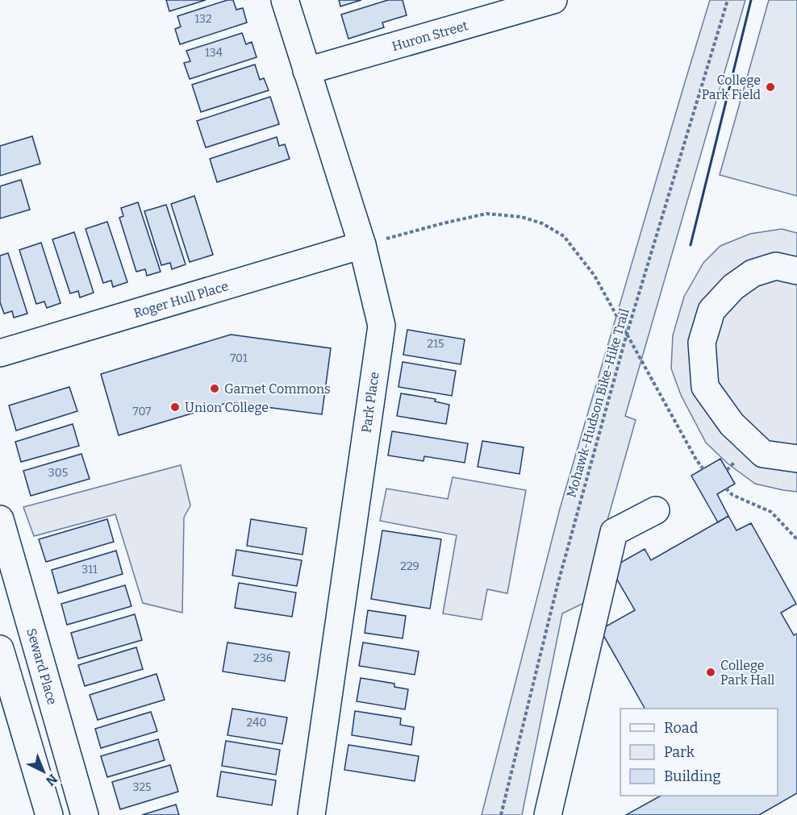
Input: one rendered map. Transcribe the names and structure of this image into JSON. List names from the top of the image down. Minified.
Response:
{"streets":{"street":["Huron Street","Roger Hull Place","Park Place","Seward Place"],"path":["Mohawk-Hudson Bike-Hike Trail"]},"crossings":[["Huron Street","Park Place"],["Roger Hull Place","Park Place"]],"places":["College Park Field","Garnet Commons","Union College","College Park Hall"],"house_numbers":["132","134","215","701","707","305","229","311","236","240","325"],"legend":["Road","Park","Building"],"north":"bottom right"}
